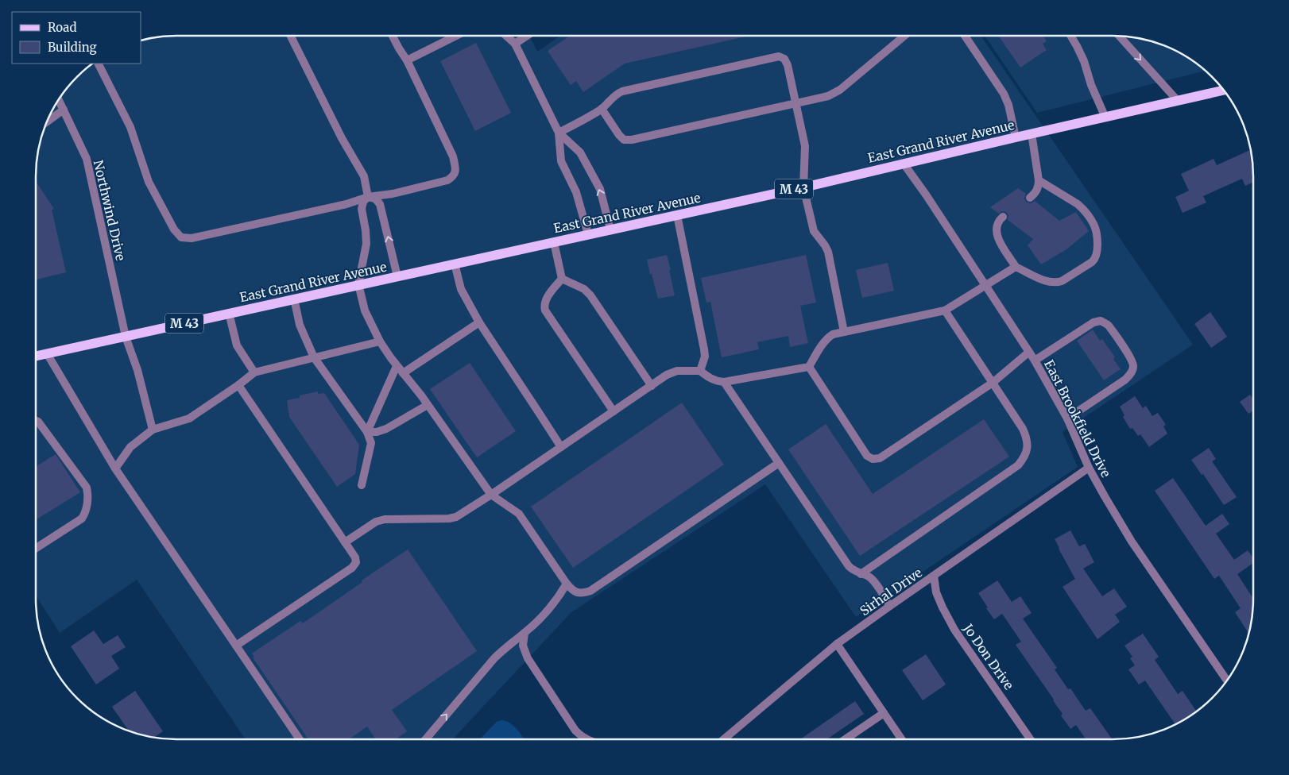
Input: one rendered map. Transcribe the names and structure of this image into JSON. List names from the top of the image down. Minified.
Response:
{"streets":{"main road":["East Grand River Avenue","M 43"],"street":["Northwind Drive","East Brookfield Drive","Sirhal Drive","Jo Don Drive"]},"crossings":[["East Grand River Avenue","Northwind Drive"],["East Grand River Avenue","East Brookfield Drive"],["East Brookfield Drive","Sirhal Drive"],["Sirhal Drive","Jo Don Drive"]],"legend":["Road","Building"]}
